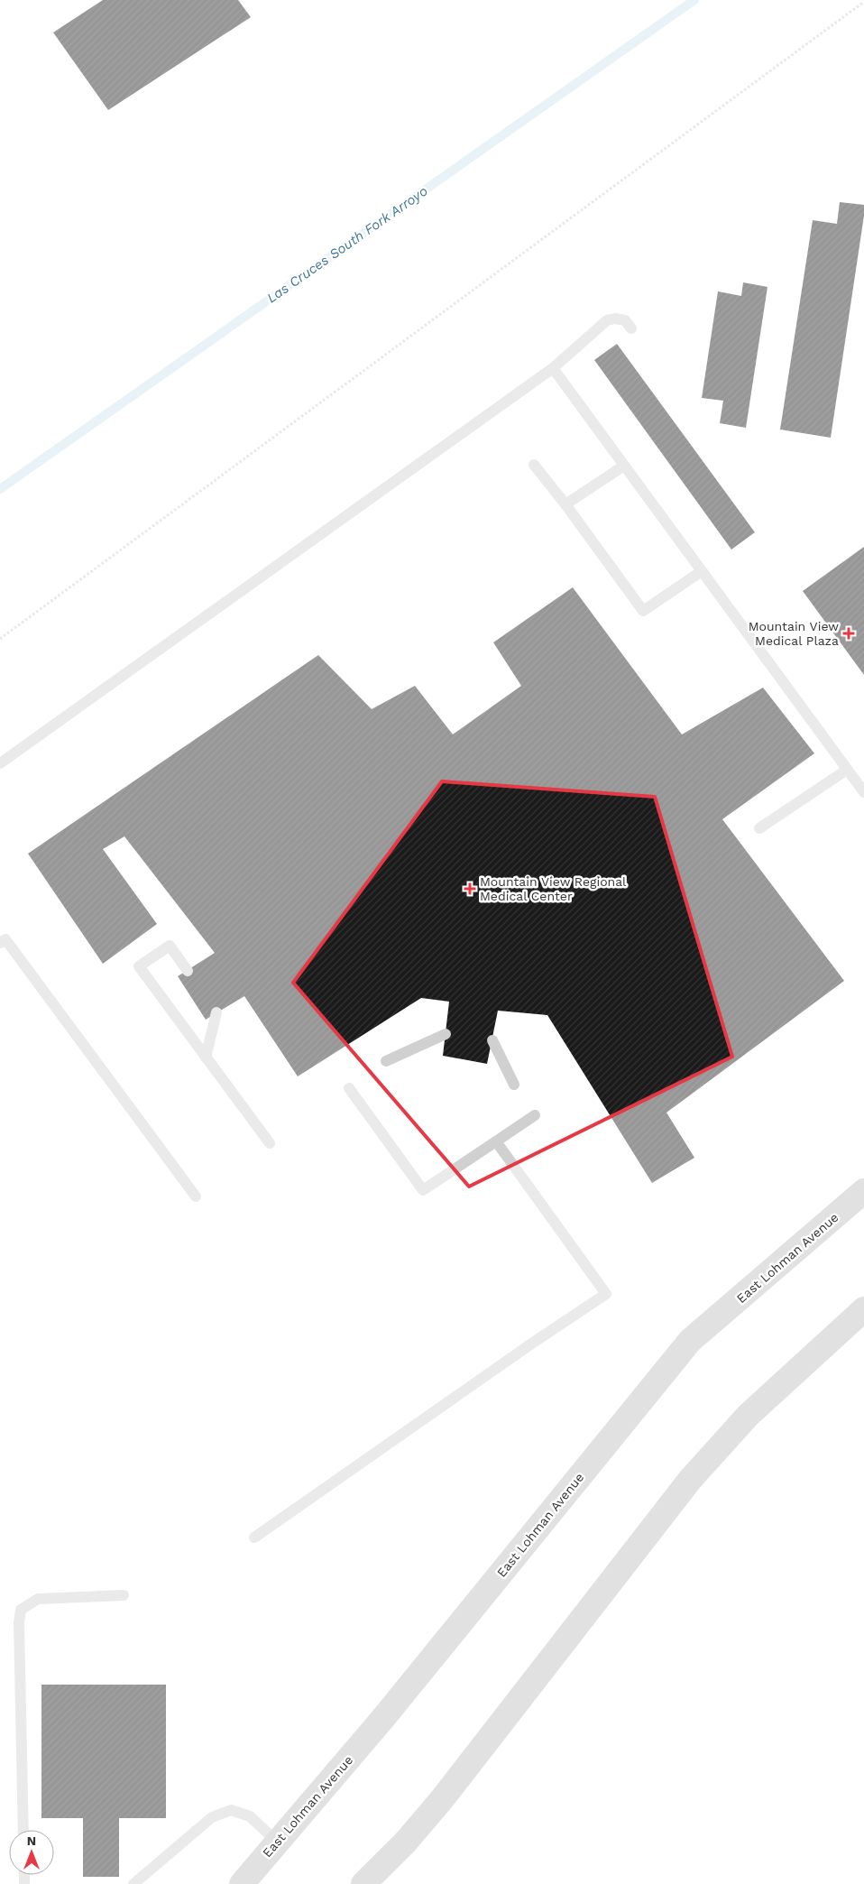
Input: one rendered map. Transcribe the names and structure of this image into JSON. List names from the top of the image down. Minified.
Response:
{"streets":{"main road":["East Lohman Avenue"]},"water":["Las Cruces South Fork Arroyo"],"places":{"health":["Mountain View Medical Plaza","Mountain View Regional Medical Center"]},"north":"top"}
